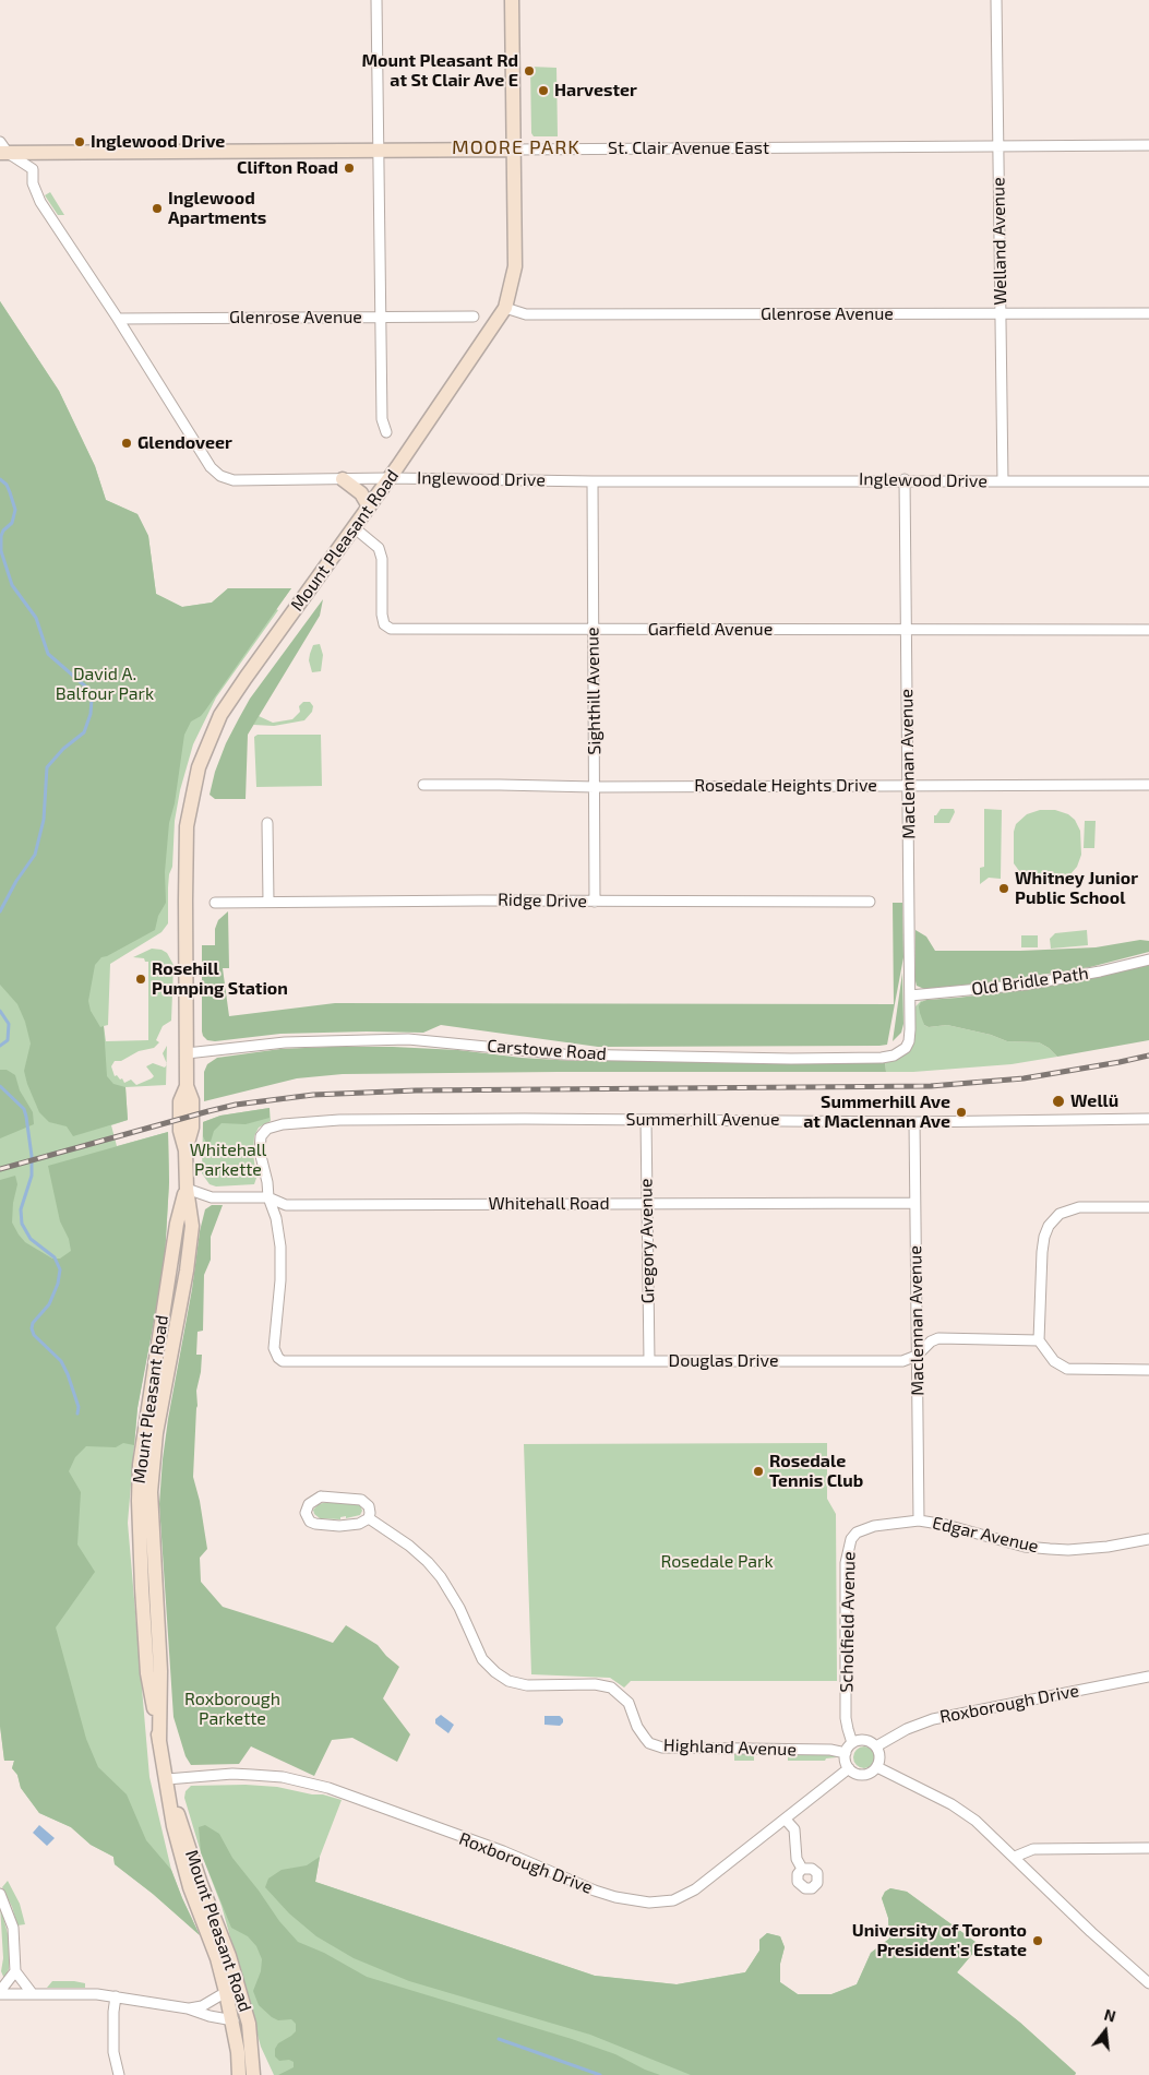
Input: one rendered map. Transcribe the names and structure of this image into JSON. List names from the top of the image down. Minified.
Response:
{"streets":{"main road":["St. Clair Avenue East","Mount Pleasant Road"],"street":["Welland Avenue","Glenrose Avenue","Inglewood Drive","Garfield Avenue","Sighthill Avenue","Maclennan Avenue","Rosedale Heights Drive","Ridge Drive","Old Bridle Path","Carstowe Road","Summerhill Avenue","Whitehall Road","Gregory Avenue","Douglas Drive","Edgar Avenue","Scholfield Avenue","Roxborough Drive","Highland Avenue"]},"crossings":[["St. Clair Avenue East","Welland Avenue"],["St. Clair Avenue East","Inglewood Drive"],["St. Clair Avenue East","Mount Pleasant Road"],["Welland Avenue","Glenrose Avenue"],["Welland Avenue","Inglewood Drive"],["Glenrose Avenue","Inglewood Drive"],["Glenrose Avenue","Mount Pleasant Road"],["Inglewood Drive","Mount Pleasant Road"],["Inglewood Drive","Sighthill Avenue"],["Inglewood Drive","Maclennan Avenue"],["Mount Pleasant Road","Garfield Avenue"],["Mount Pleasant Road","Carstowe Road"],["Mount Pleasant Road","Whitehall Road"],["Mount Pleasant Road","Roxborough Drive"],["Garfield Avenue","Sighthill Avenue"],["Garfield Avenue","Maclennan Avenue"],["Sighthill Avenue","Rosedale Heights Drive"],["Sighthill Avenue","Ridge Drive"],["Maclennan Avenue","Rosedale Heights Drive"],["Maclennan Avenue","Old Bridle Path"],["Maclennan Avenue","Carstowe Road"],["Maclennan Avenue","Summerhill Avenue"],["Maclennan Avenue","Whitehall Road"],["Maclennan Avenue","Douglas Drive"],["Maclennan Avenue","Edgar Avenue"],["Maclennan Avenue","Scholfield Avenue"],["Summerhill Avenue","Whitehall Road"],["Summerhill Avenue","Gregory Avenue"],["Summerhill Avenue","Douglas Drive"],["Whitehall Road","Gregory Avenue"],["Whitehall Road","Douglas Drive"],["Gregory Avenue","Douglas Drive"],["Edgar Avenue","Scholfield Avenue"],["Scholfield Avenue","Roxborough Drive"],["Scholfield Avenue","Highland Avenue"],["Roxborough Drive","Highland Avenue"]],"districts":["MOORE PARK"],"parks":["David A. Balfour Park","Whitehall Parkette","Rosedale Park","Roxborough Parkette"],"places":["Mount Pleasant Rd at St Clair Ave E","Harvester","Inglewood Drive","Clifton Road","Inglewood Apartments","Glendoveer","Whitney Junior Public School","Rosehill Pumping Station","Wellü","Summerhill Ave at Maclennan Ave","Rosedale Tennis Club","University of Toronto President's Estate"],"north":"top"}
